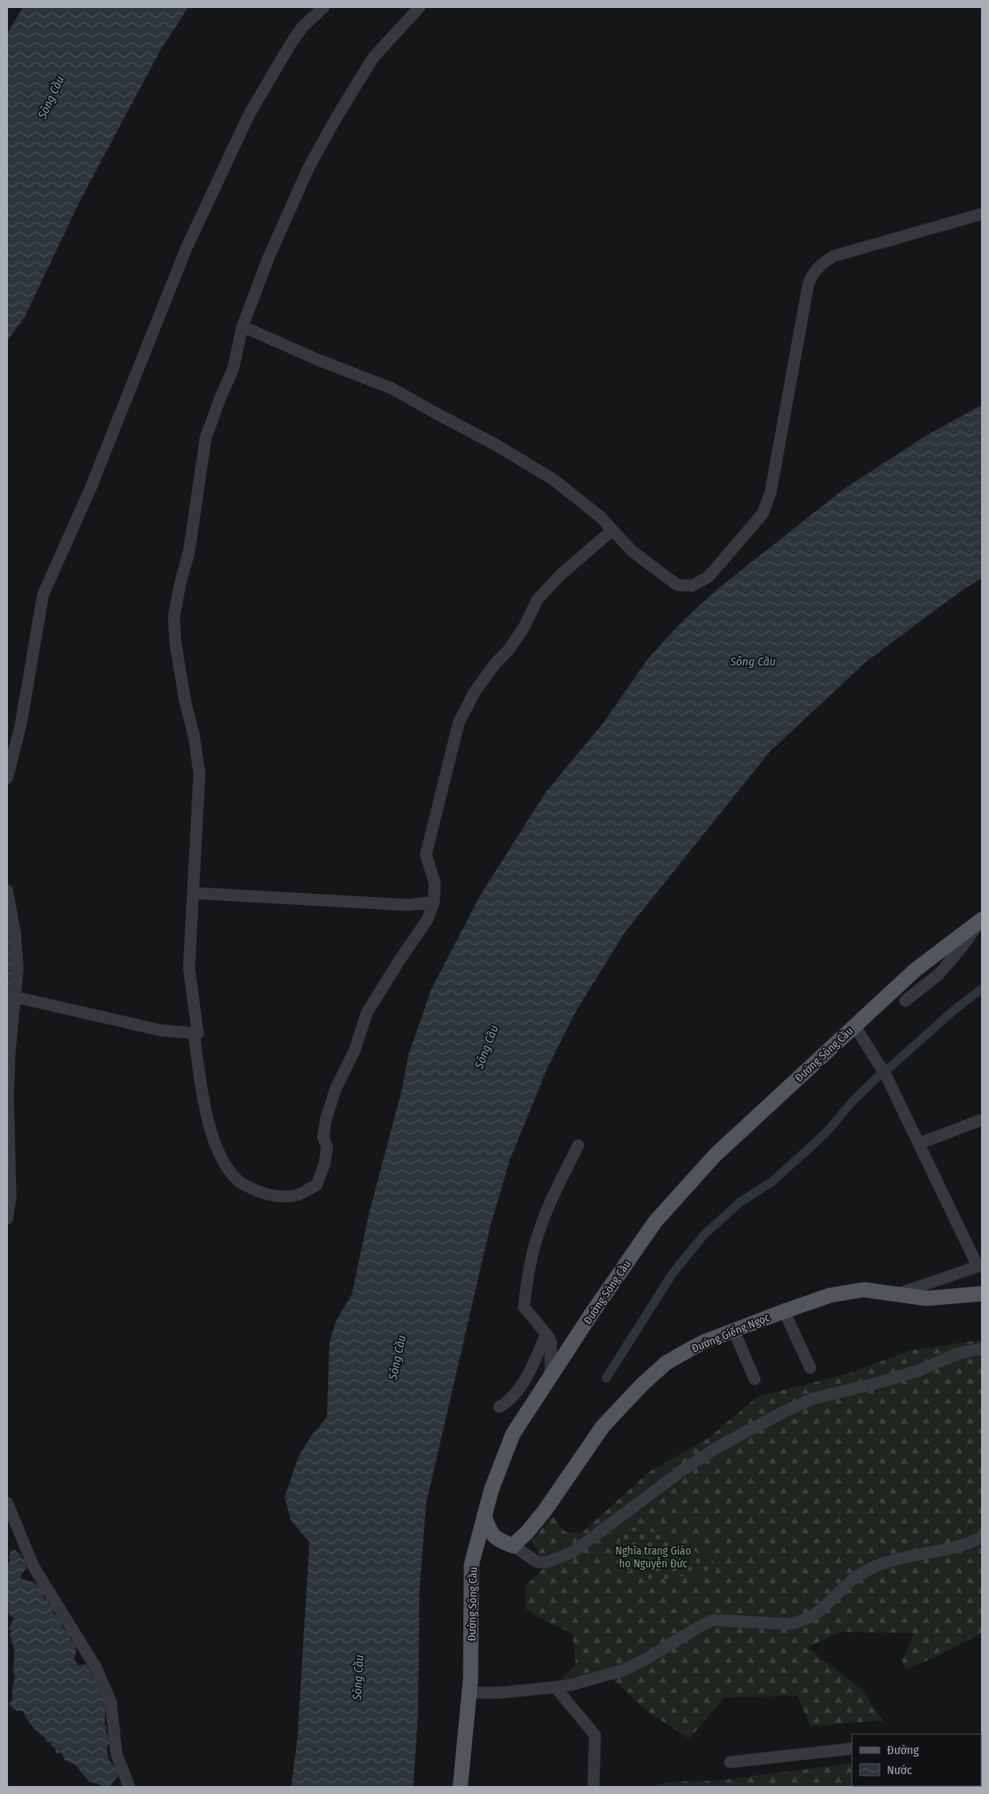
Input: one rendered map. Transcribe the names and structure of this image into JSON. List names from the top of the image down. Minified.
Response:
{"streets":{"main road":["Đường Sông Cầu","Đường Giếng Ngọc"]},"water":["Sông Cầu"],"parks":["Nghĩa trang Giáo họ Nguyễn Đức"],"legend":["Đường","Nước"]}
